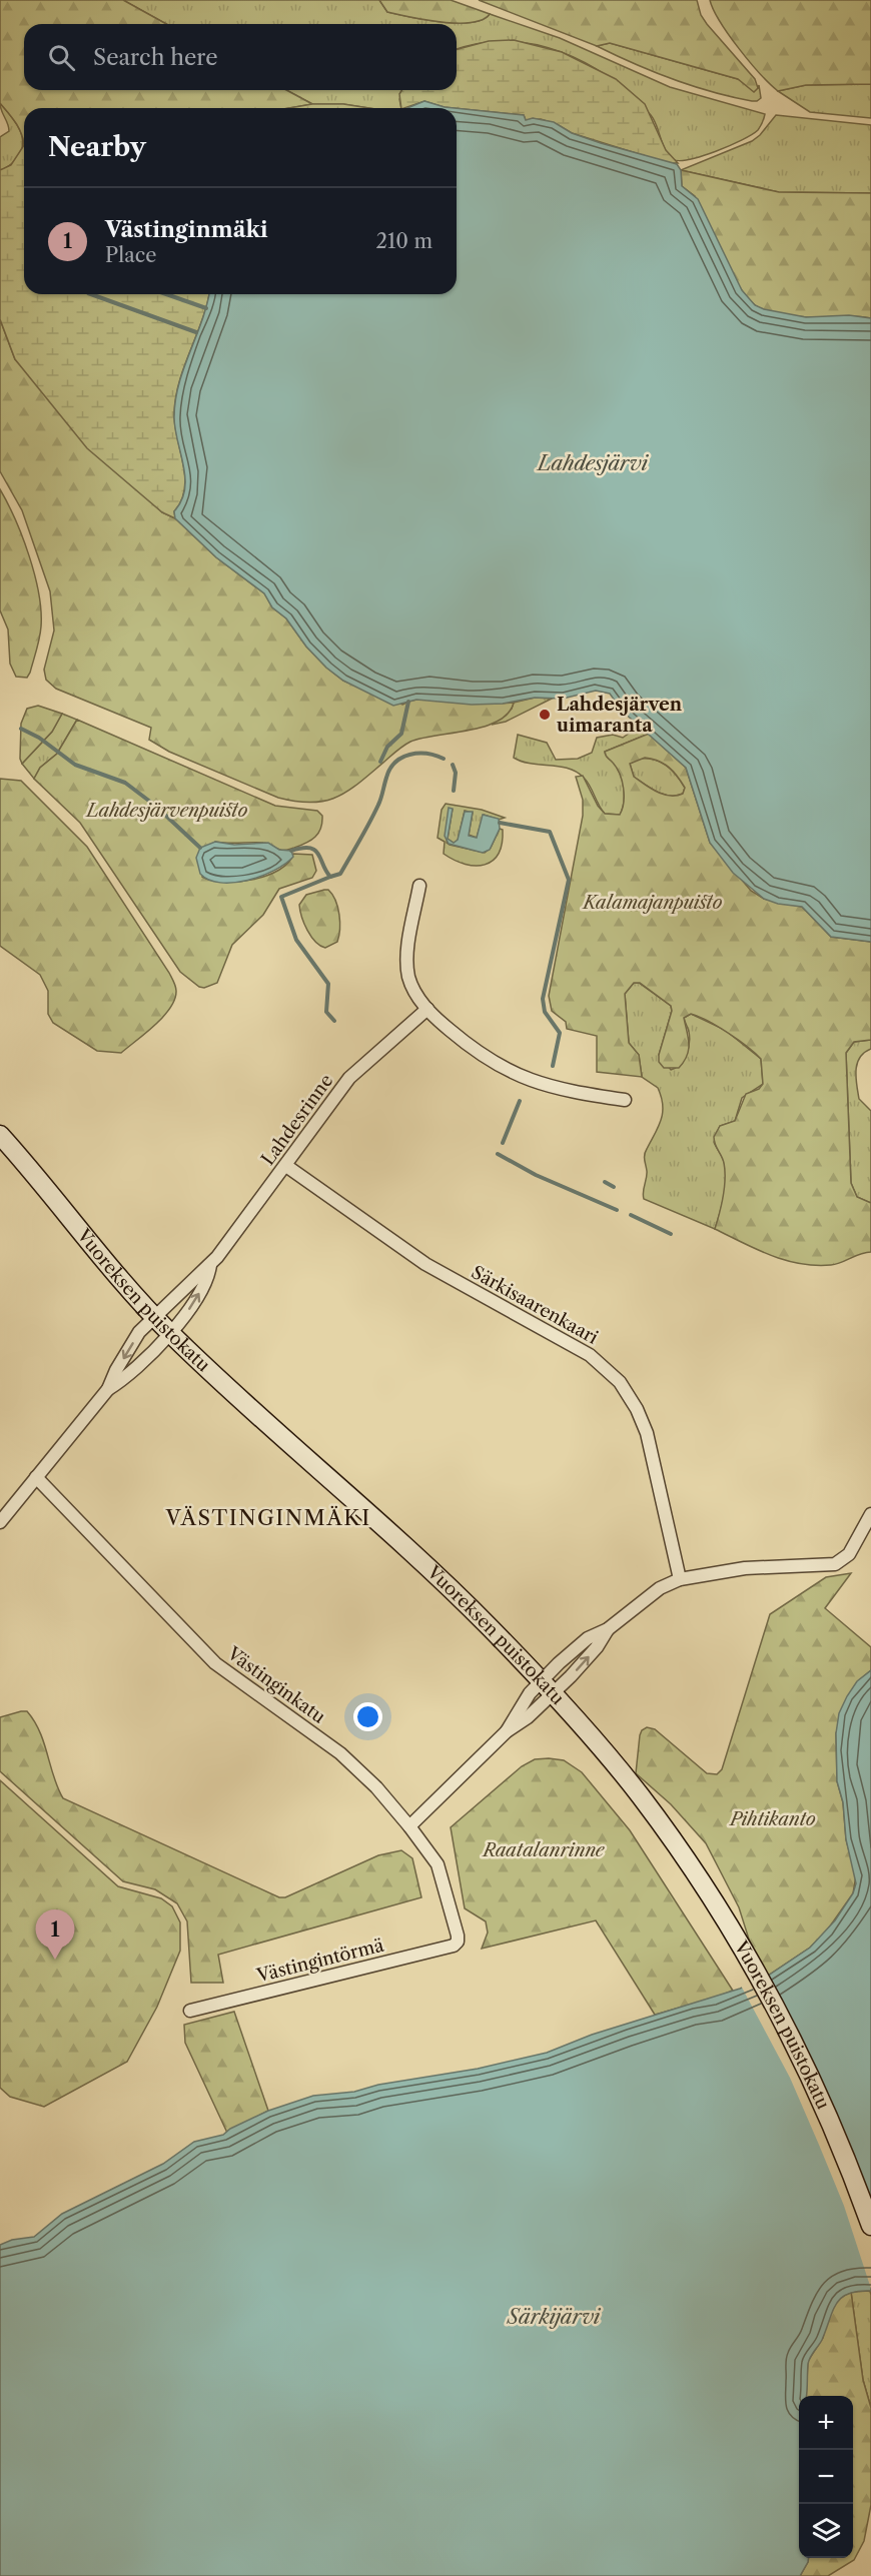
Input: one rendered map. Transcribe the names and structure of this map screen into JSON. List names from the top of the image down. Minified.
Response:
{"streets":{"main road":["Vuoreksen puistokatu"],"street":["Lahdesrinne","Särkisaarenkaari","Västinginkatu","Västingintörmä"]},"crossings":[["Lahdesrinne","Vuoreksen puistokatu"],["Lahdesrinne","Särkisaarenkaari"],["Västinginkatu","Västingintörmä"]],"districts":["VÄSTINGINMÄKI"],"water":["Lahdesjärvi","Särkijärvi"],"parks":["Lahdesjärvenpuisto","Kalamajanpuisto","Pihtikanto","Raatalanrinne"],"places":["Lahdesjärven uimaranta"],"page":{"search":"Search here","heading":"Nearby","list":[{"mark":"1","name":"Västinginmäki","note":"Place","value":"210 m"}],"pins":"1","map_buttons":["+","−"]}}
